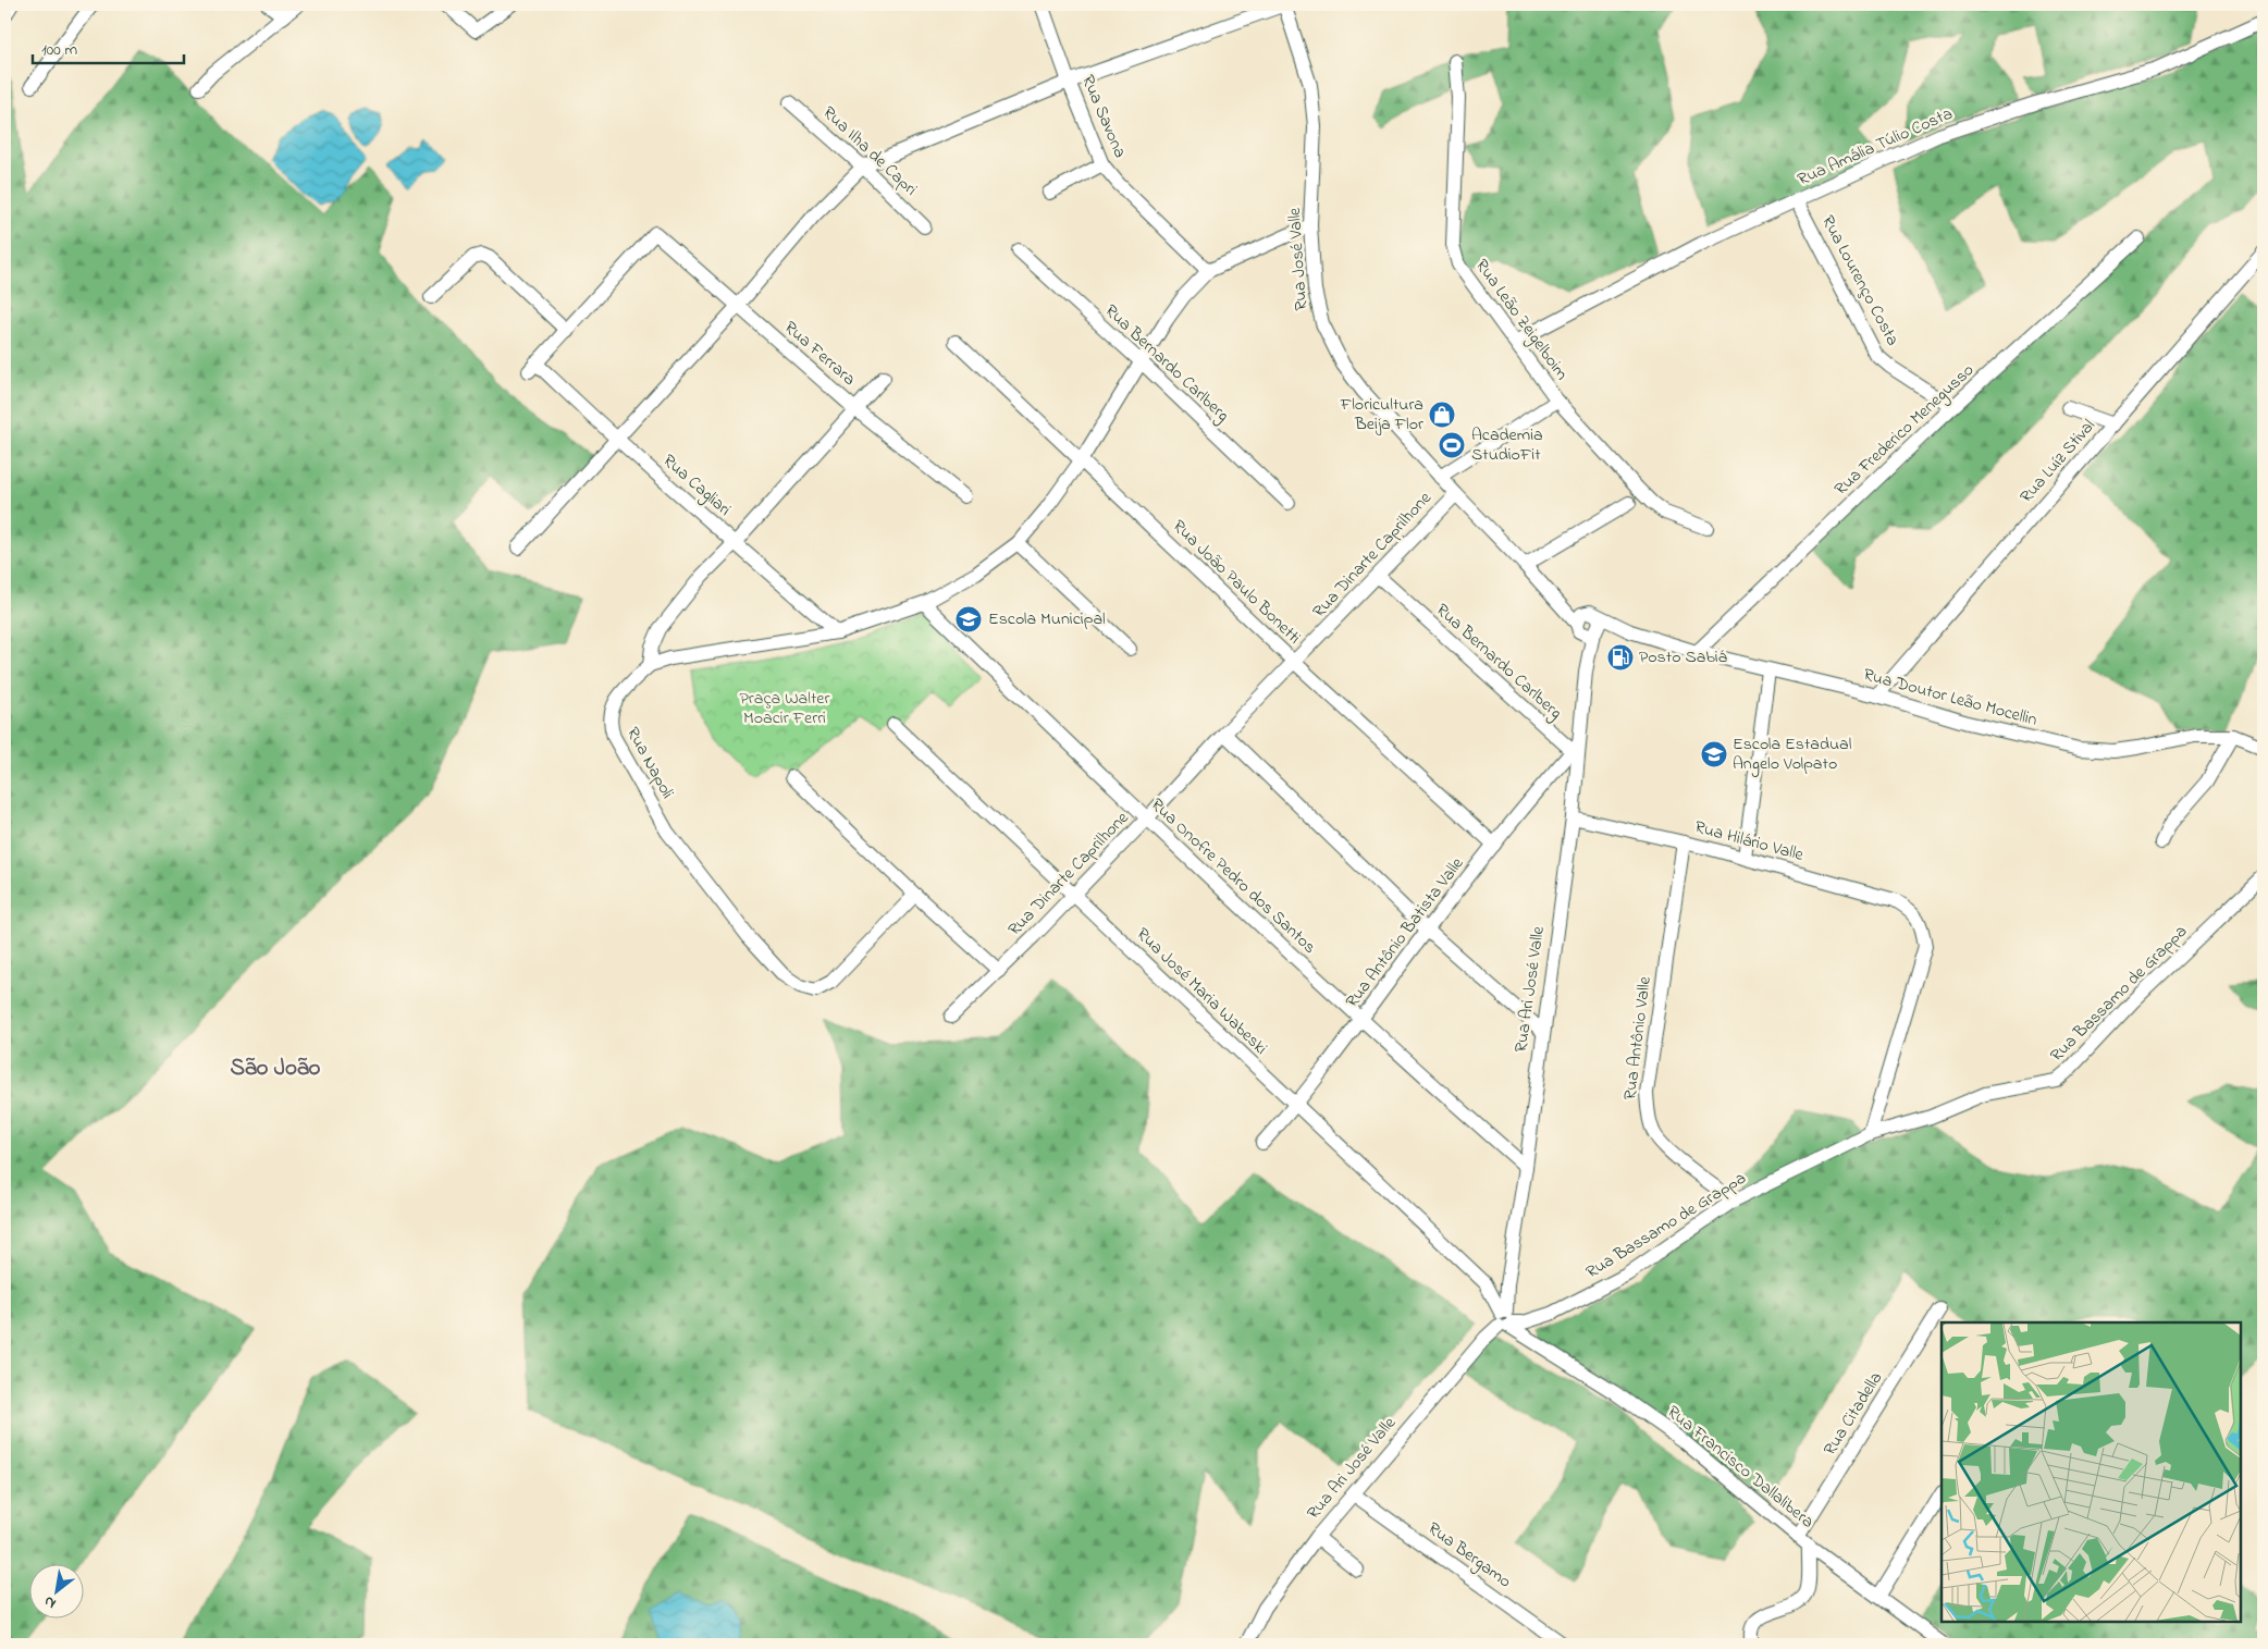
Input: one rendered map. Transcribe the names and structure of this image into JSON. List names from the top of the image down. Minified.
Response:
{"streets":{"street":["Rua Savona","Rua Amália Túlio Costa","Rua Ilha de Capri","Rua José Valle","Rua Lourenço Costa","Rua Leão Zeigelboim","Rua Ferrara","Rua Bernardo Carlberg","Rua Frederico Menegusso","Rua Luíz Stival","Rua Cagliari","Rua Dinarte Caprilhone","Rua João Paulo Bonetti","Rua Doutor Leão Mocellin","Rua Napoli","Rua Hilário Valle","Rua Onofre Pedro dos Santos","Rua Antônio Batista Valle","Rua Ari José Valle","Rua José Maria Wabeski","Rua Bassamo de Grappa","Rua Antônio Valle","Rua Citadella","Rua Francisco Dallalibera","Rua Bergamo"]},"crossings":[["Rua Amália Túlio Costa","Rua Lourenço Costa"],["Rua Amália Túlio Costa","Rua Leão Zeigelboim"],["Rua José Valle","Rua Dinarte Caprilhone"],["Rua José Valle","Rua Doutor Leão Mocellin"],["Rua José Valle","Rua Ari José Valle"],["Rua Lourenço Costa","Rua Frederico Menegusso"],["Rua Ferrara","Rua Cagliari"],["Rua Bernardo Carlberg","Rua Dinarte Caprilhone"],["Rua Bernardo Carlberg","Rua Antônio Batista Valle"],["Rua Bernardo Carlberg","Rua Ari José Valle"],["Rua Frederico Menegusso","Rua Doutor Leão Mocellin"],["Rua Luíz Stival","Rua Doutor Leão Mocellin"],["Rua Dinarte Caprilhone","Rua João Paulo Bonetti"],["Rua Dinarte Caprilhone","Rua Onofre Pedro dos Santos"],["Rua Dinarte Caprilhone","Rua José Maria Wabeski"],["Rua João Paulo Bonetti","Rua Antônio Batista Valle"],["Rua Doutor Leão Mocellin","Rua Ari José Valle"],["Rua Hilário Valle","Rua Ari José Valle"],["Rua Hilário Valle","Rua Bassamo de Grappa"],["Rua Hilário Valle","Rua Antônio Valle"],["Rua Onofre Pedro dos Santos","Rua Antônio Batista Valle"],["Rua Onofre Pedro dos Santos","Rua Ari José Valle"],["Rua Antônio Batista Valle","Rua Ari José Valle"],["Rua Antônio Batista Valle","Rua José Maria Wabeski"],["Rua Ari José Valle","Rua José Maria Wabeski"],["Rua Ari José Valle","Rua Bassamo de Grappa"],["Rua Ari José Valle","Rua Francisco Dallalibera"],["Rua Ari José Valle","Rua Bergamo"],["Rua José Maria Wabeski","Rua Bassamo de Grappa"],["Rua José Maria Wabeski","Rua Francisco Dallalibera"],["Rua Bassamo de Grappa","Rua Antônio Valle"],["Rua Bassamo de Grappa","Rua Francisco Dallalibera"],["Rua Citadella","Rua Francisco Dallalibera"]],"districts":["São João"],"parks":["Praça Walter Moacir Ferri"],"places":{"shop":["Floricultura Beija Flor"],"sports":["Academia StudioFit"],"school or university":["Escola Municipal","Escola Estadual Angelo Volpato"],"fuel station":["Posto Sabiá"]},"scale_bar":"100 m","north":"bottom left"}
